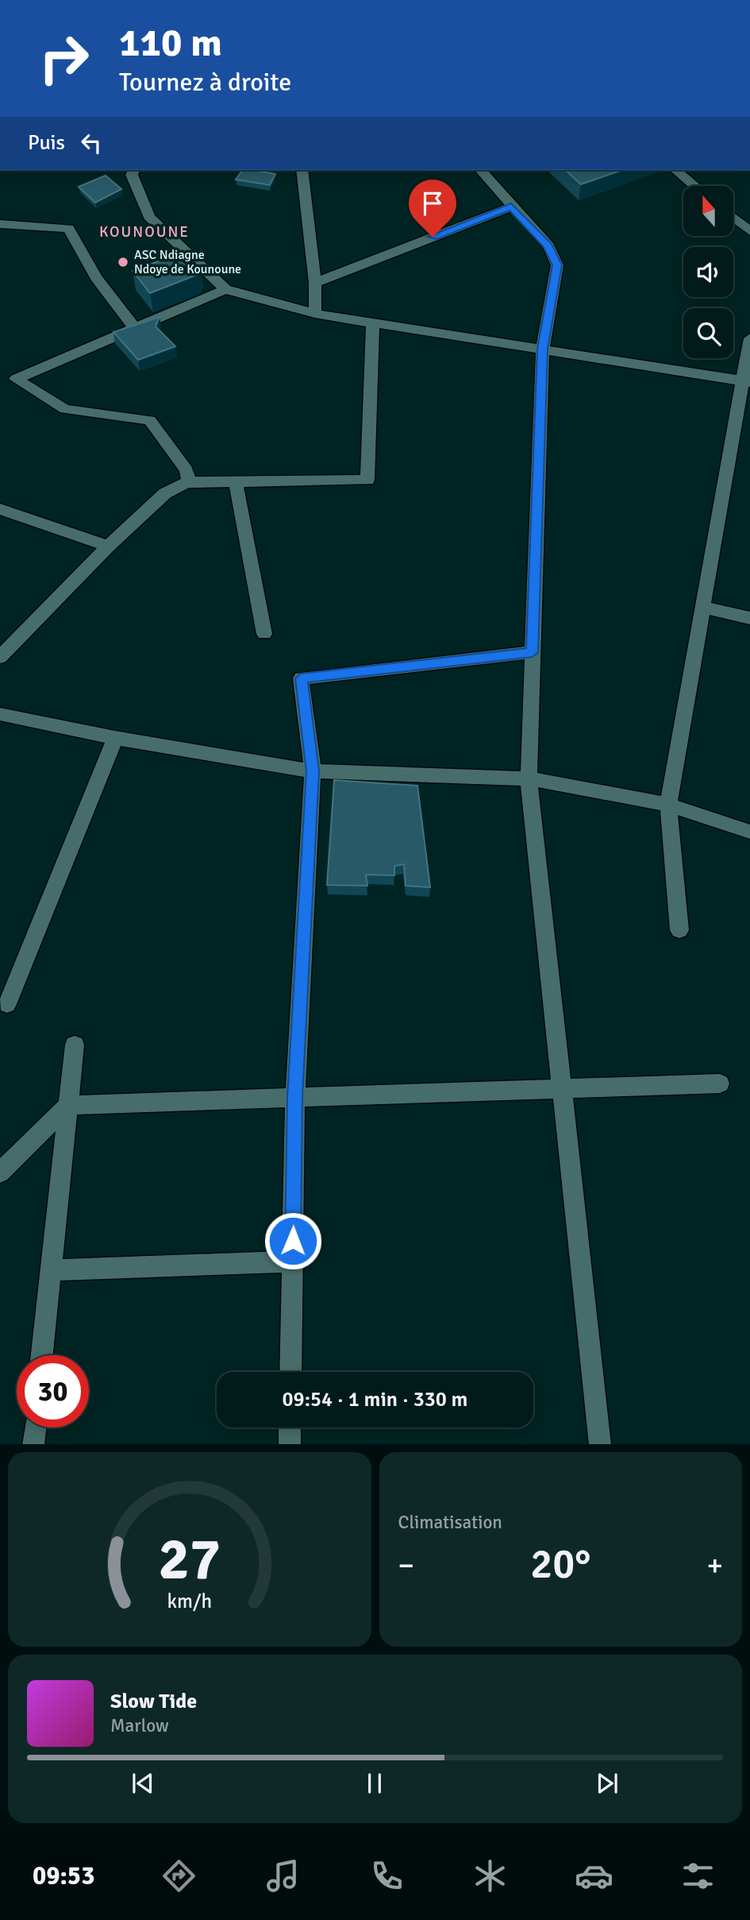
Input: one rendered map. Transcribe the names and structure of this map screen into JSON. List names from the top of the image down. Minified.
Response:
{"districts":["KOUNOUNE"],"places":["ASC Ndiagne Ndoye de Kounoune"],"north":"top","page":{"turn":["110 m","Tournez à droite"],"then":"Puis","limit":"30","trip":"09:54 · 1 min · 330 m","tile":"Climatisation","heat":["−","20°","+"],"song":["Slow Tide","Marlow"],"tabs":"09:53","gauge":["27","km/h"]}}
